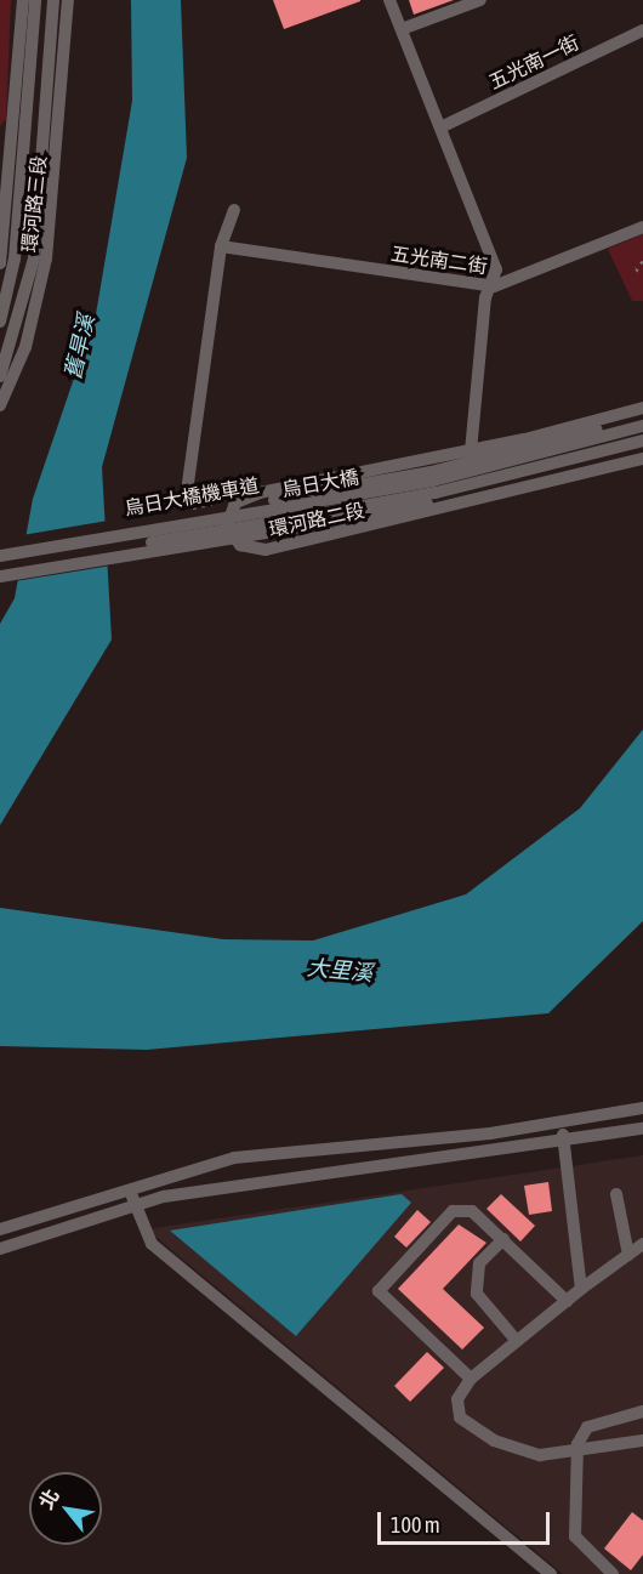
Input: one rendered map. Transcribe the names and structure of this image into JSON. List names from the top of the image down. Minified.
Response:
{"streets":{"street":["五光南一街","環河路三段","五光南二街","烏日大橋","烏日大橋機車道","環河路二段"]},"crossings":[["烏日大橋","烏日大橋機車道"]],"water":["舊旱溪","大里溪"],"scale_bar":"100 m","north":"top left"}
